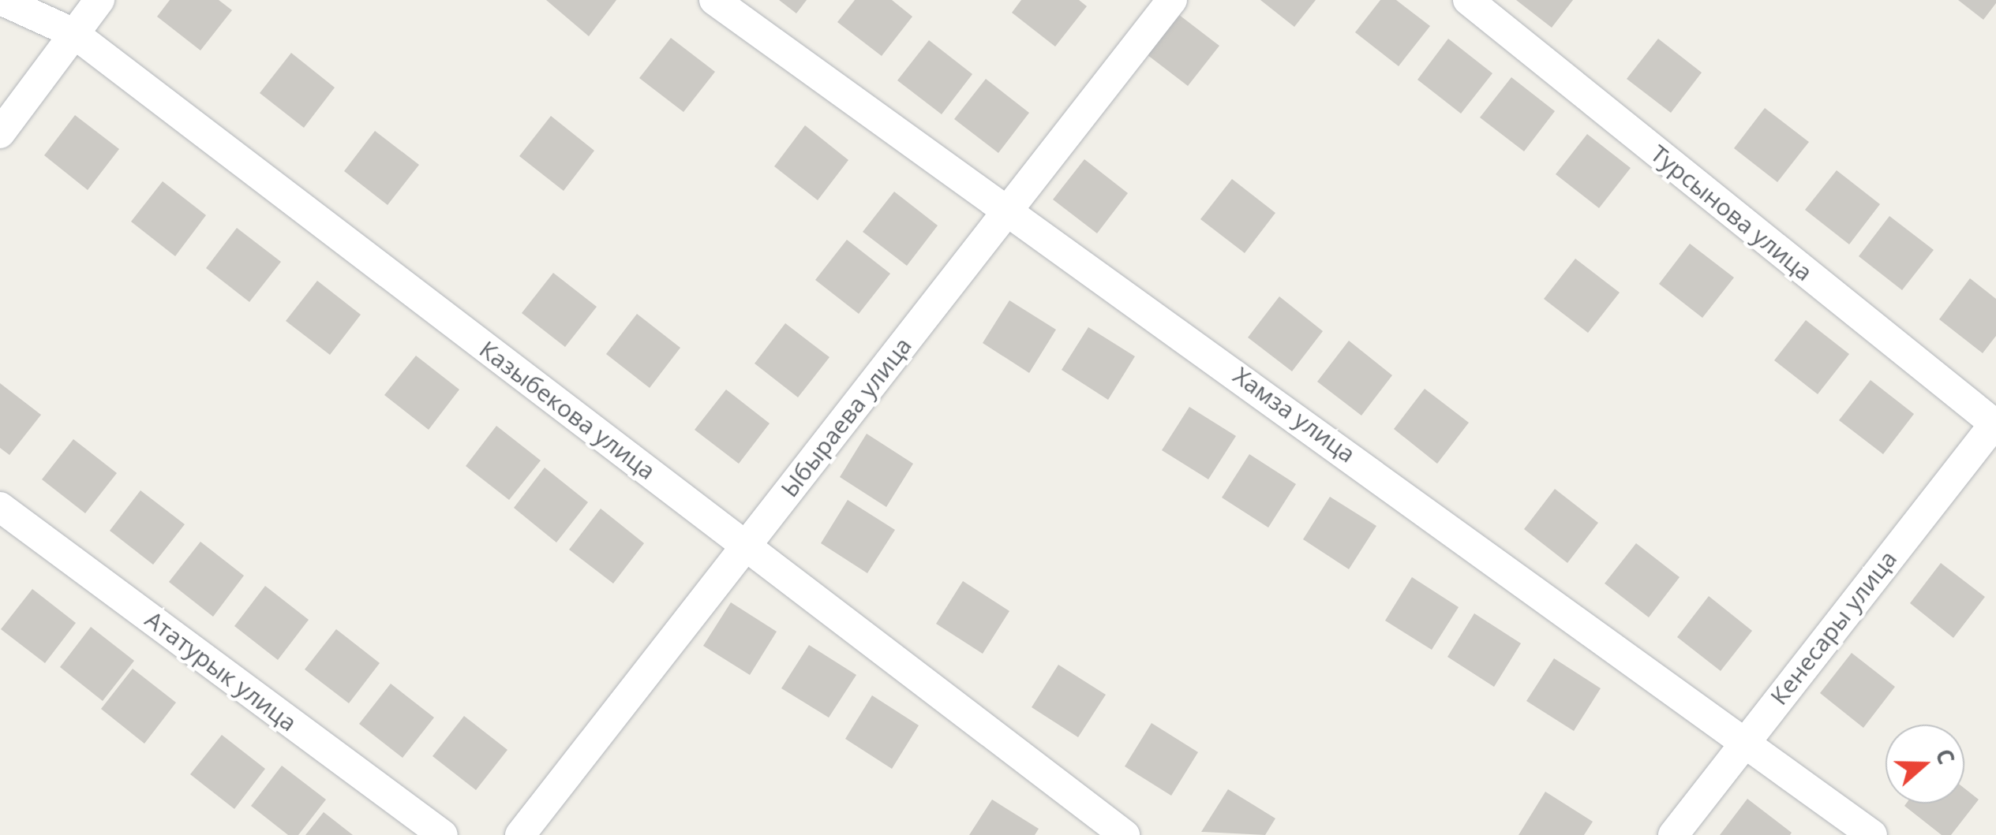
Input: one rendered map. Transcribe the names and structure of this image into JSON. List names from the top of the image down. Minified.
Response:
{"streets":{"street":["Турсынова улица","Казыбекова улица","Хамза улица","Ыбыраева улица","Кенесары улица","Ататурык улица"]},"crossings":[["Турсынова улица","Кенесары улица"],["Казыбекова улица","Ыбыраева улица"],["Хамза улица","Ыбыраева улица"],["Хамза улица","Кенесары улица"]],"north":"right"}
